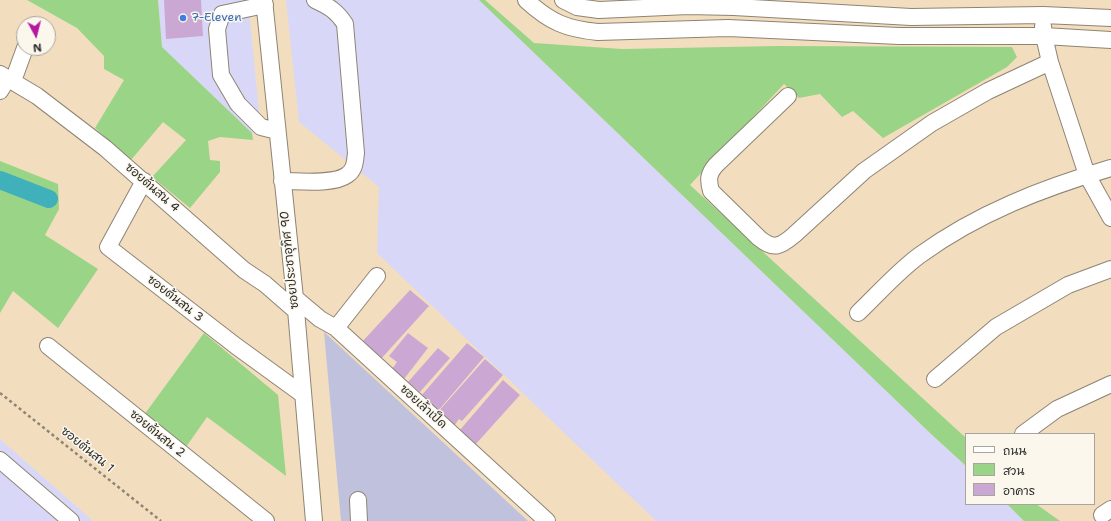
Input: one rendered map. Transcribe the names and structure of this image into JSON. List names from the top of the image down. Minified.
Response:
{"streets":{"street":["ซอยต้นสน 4","ซอยประชาอุทิศ 90","ซอยต้นสน 3","ซอยเล้าเป็ด","ซอยต้นสน 2"],"path":["ซอยต้นสน 1"]},"crossings":[["ซอยต้นสน 4","ซอยประชาอุทิศ 90"],["ซอยต้นสน 4","ซอยต้นสน 3"],["ซอยต้นสน 4","ซอยเล้าเป็ด"],["ซอยประชาอุทิศ 90","ซอยต้นสน 3"],["ซอยประชาอุทิศ 90","ซอยเล้าเป็ด"]],"places":["7-Eleven"],"legend":["ถนน","สวน","อาคาร"],"north":"bottom"}
